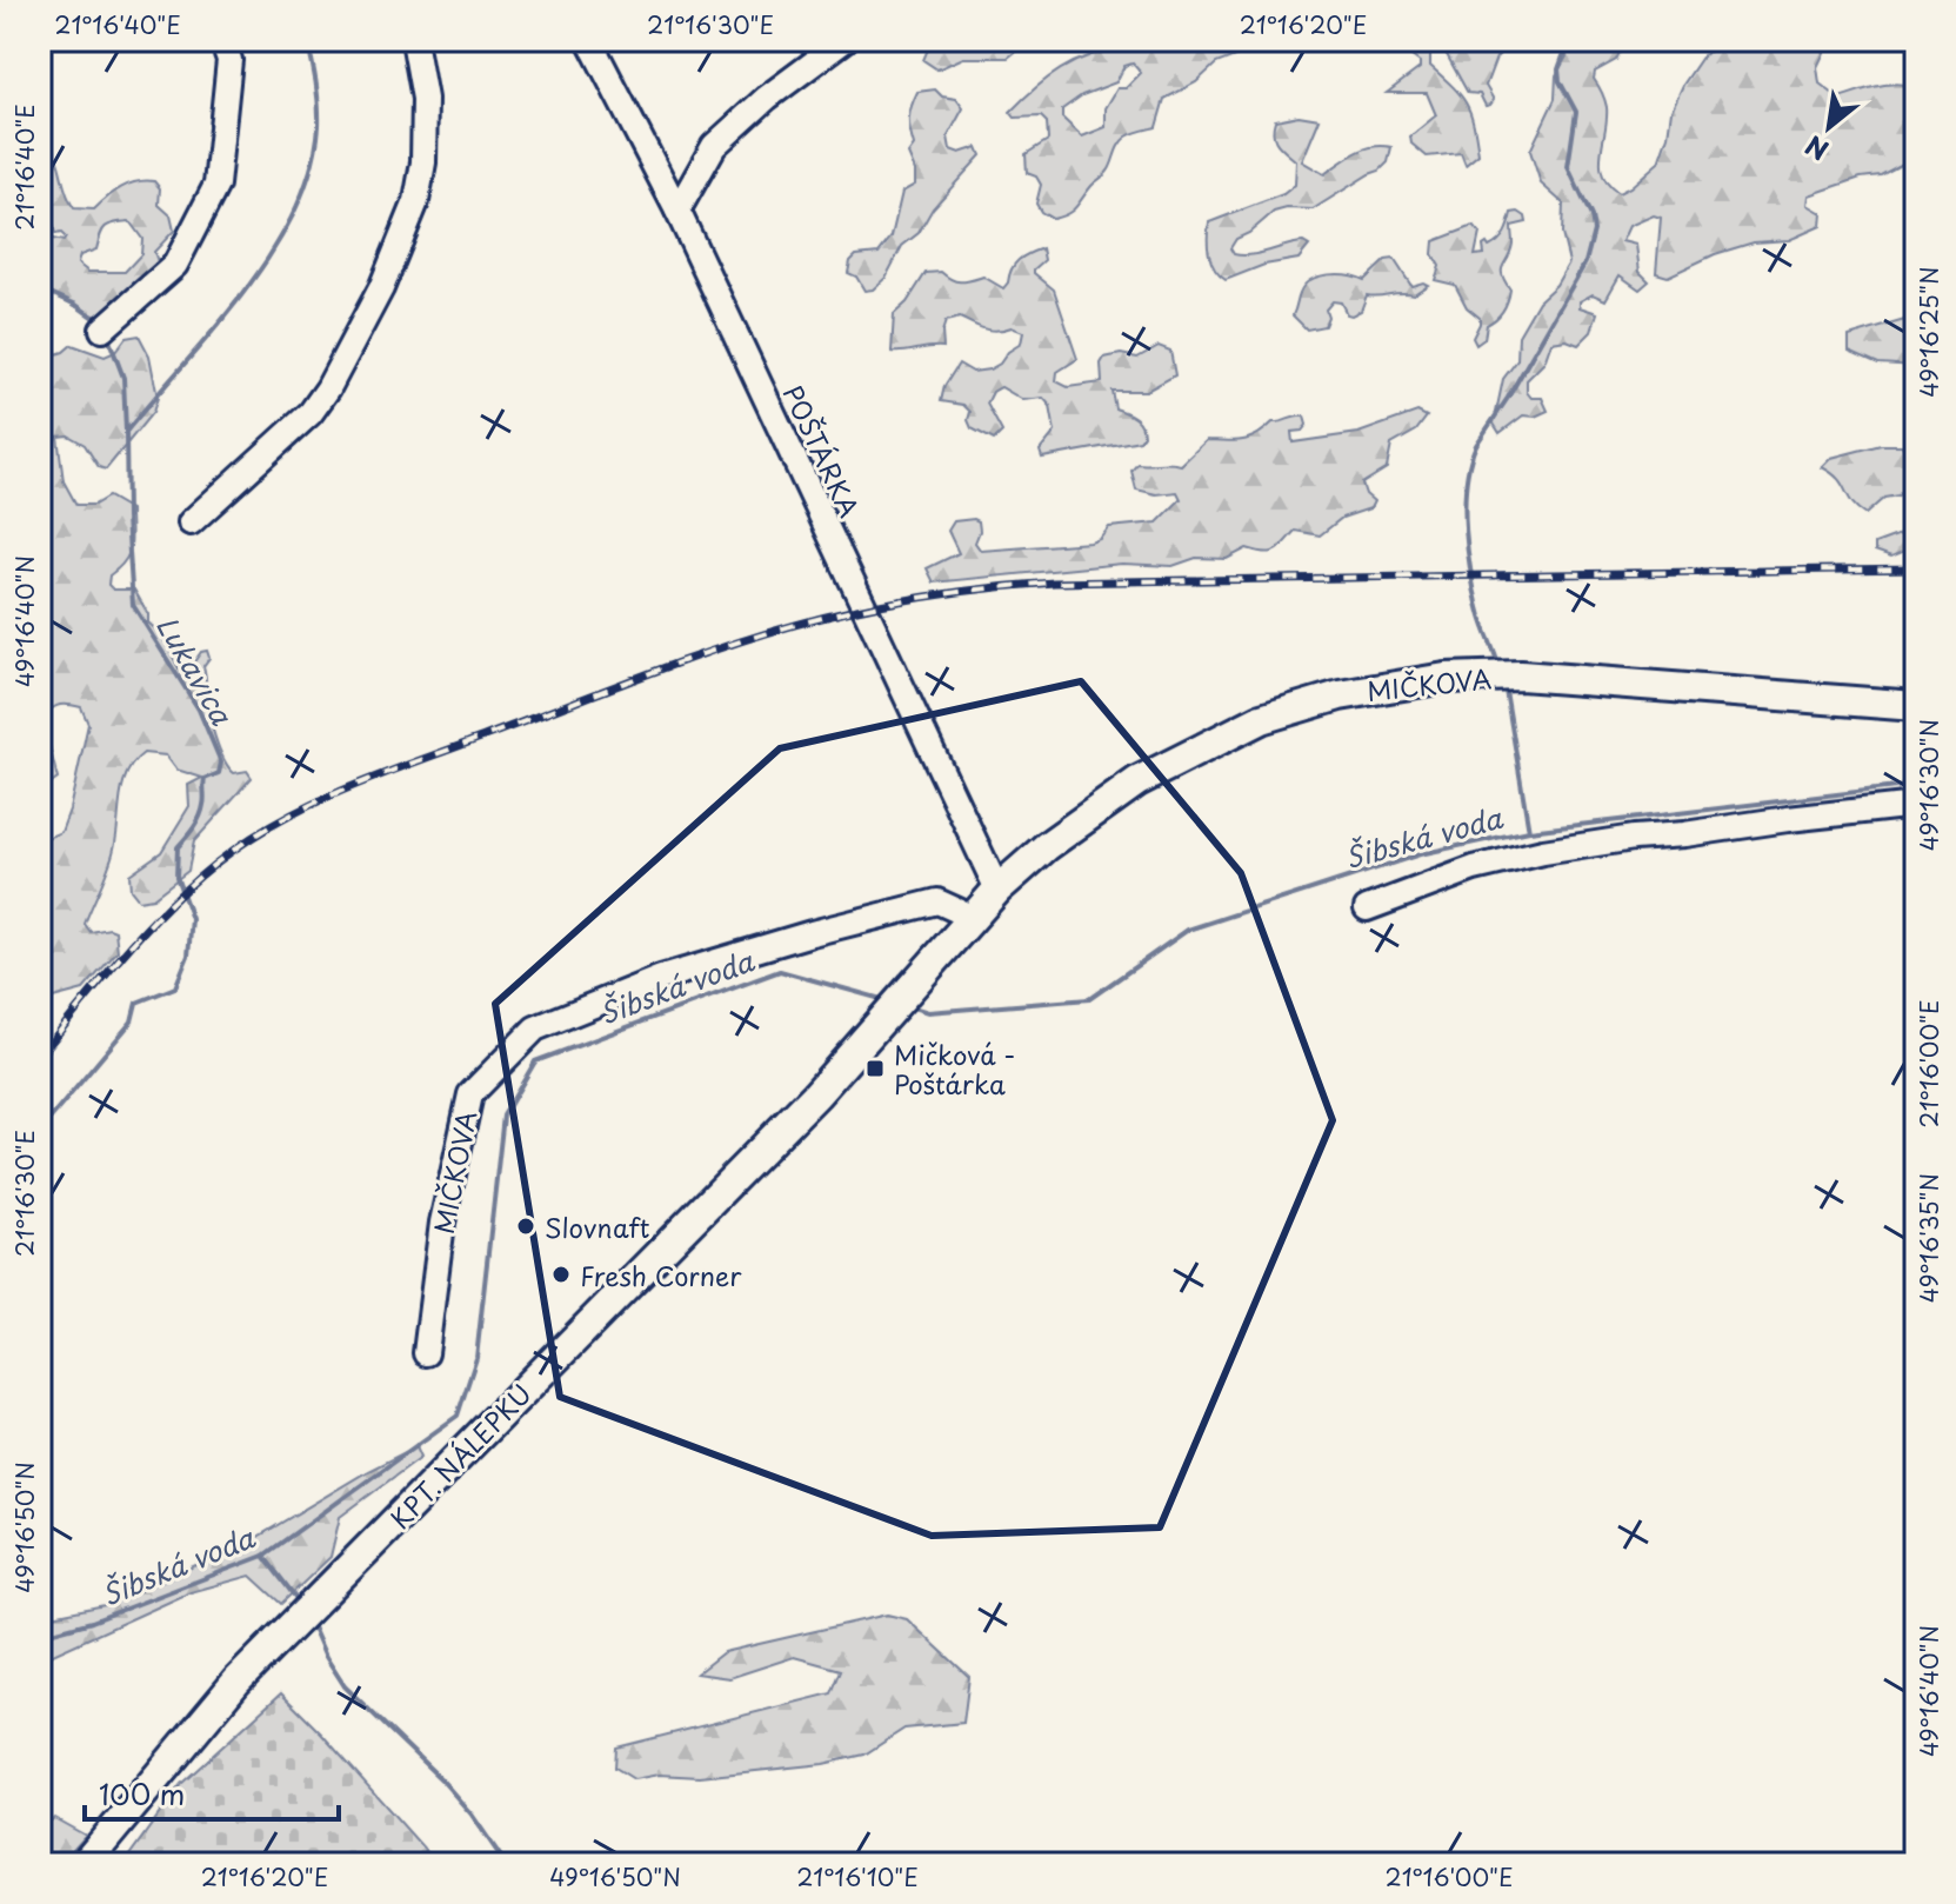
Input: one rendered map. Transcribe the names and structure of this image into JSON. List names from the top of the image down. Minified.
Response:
{"streets":{"main road":["MIČKOVA","KPT. NÁLEPKU"],"street":["POŠTÁRKA"]},"crossings":[["POŠTÁRKA","MIČKOVA"],["POŠTÁRKA","KPT. NÁLEPKU"],["MIČKOVA","KPT. NÁLEPKU"]],"water":["Lukavica","Šibská voda"],"places":{"transit":["Mičková - Poštárka"],"other":["Slovnaft","Fresh Corner"]},"scale_bar":"100 m","north":"bottom left","coordinates":["21°16'40\"E","21°16'30\"E","21°16'20\"E","49°16'25\"N","49°16'40\"N","49°16'30\"N","21°16'00\"E","49°16'35\"N","49°16'50\"N","21°16'10\"E"]}
